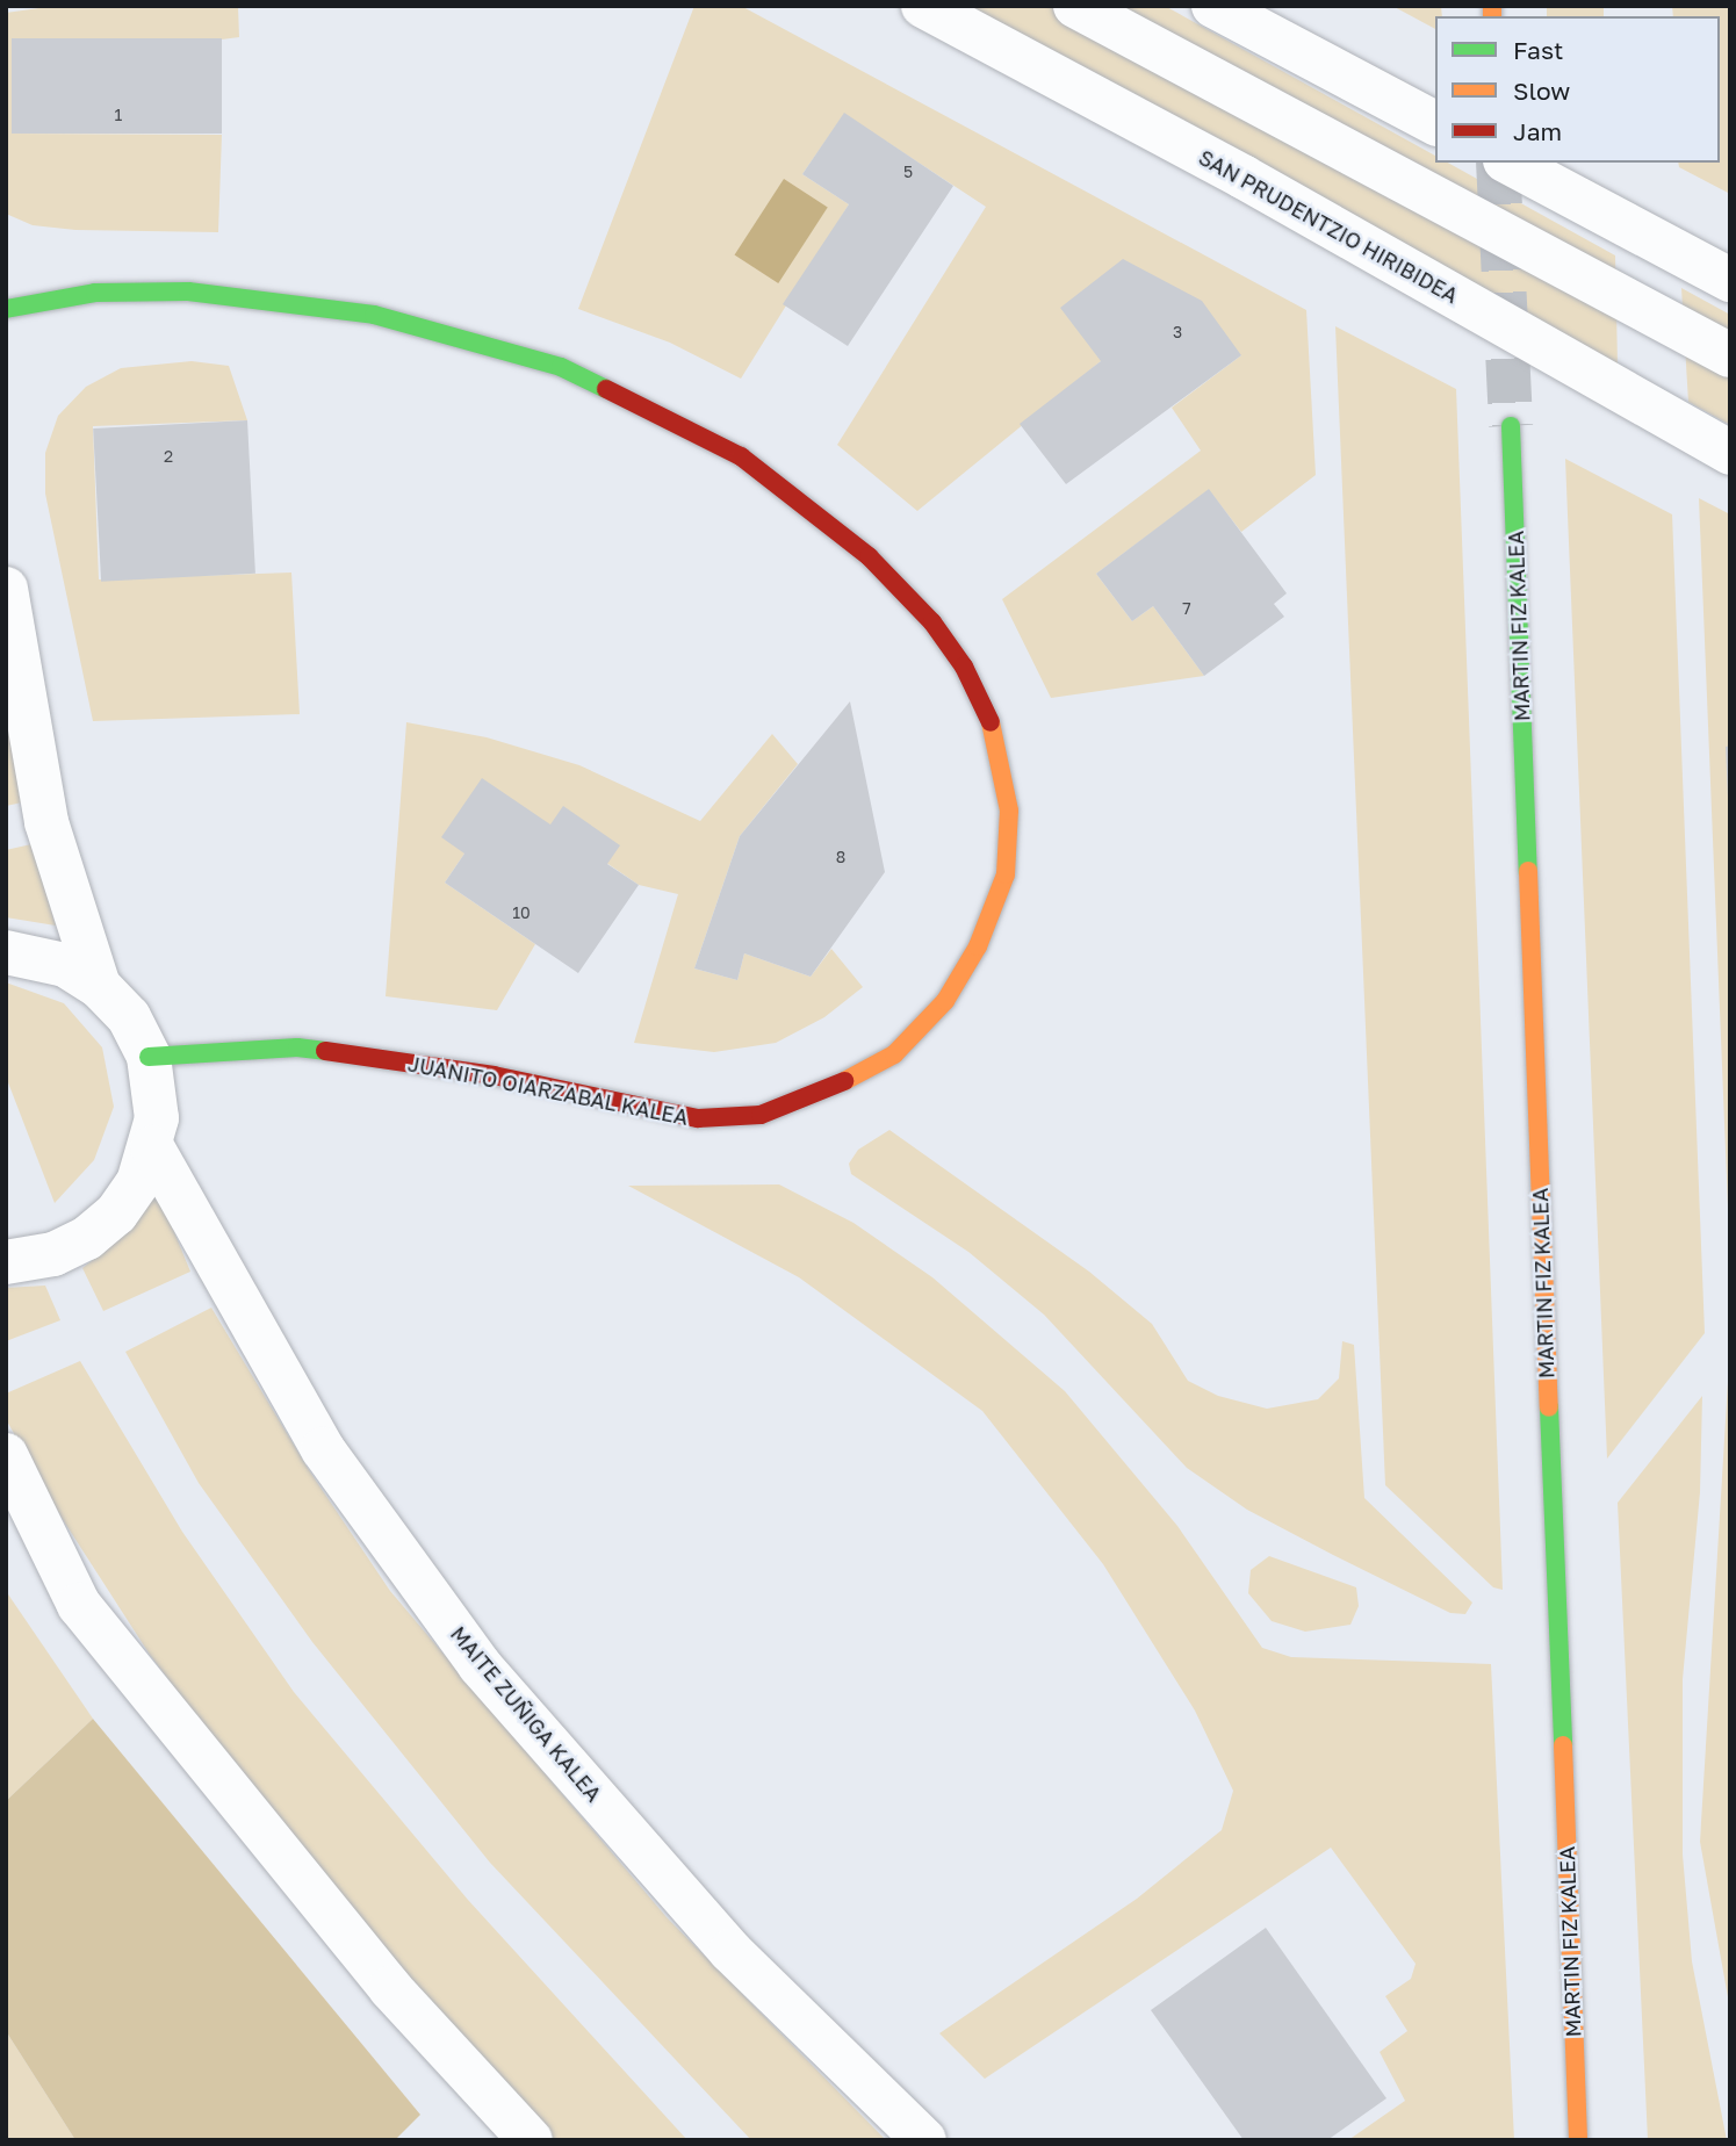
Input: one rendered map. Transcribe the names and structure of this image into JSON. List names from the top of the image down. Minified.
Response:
{"streets":{"street":["SAN PRUDENTZIO HIRIBIDEA","MARTIN FIZ KALEA","JUANITO OIARZABAL KALEA","MAITE ZUÑIGA KALEA"]},"house_numbers":["1","5","3","2","7","8","10"],"legend":["Fast","Slow","Jam"]}
